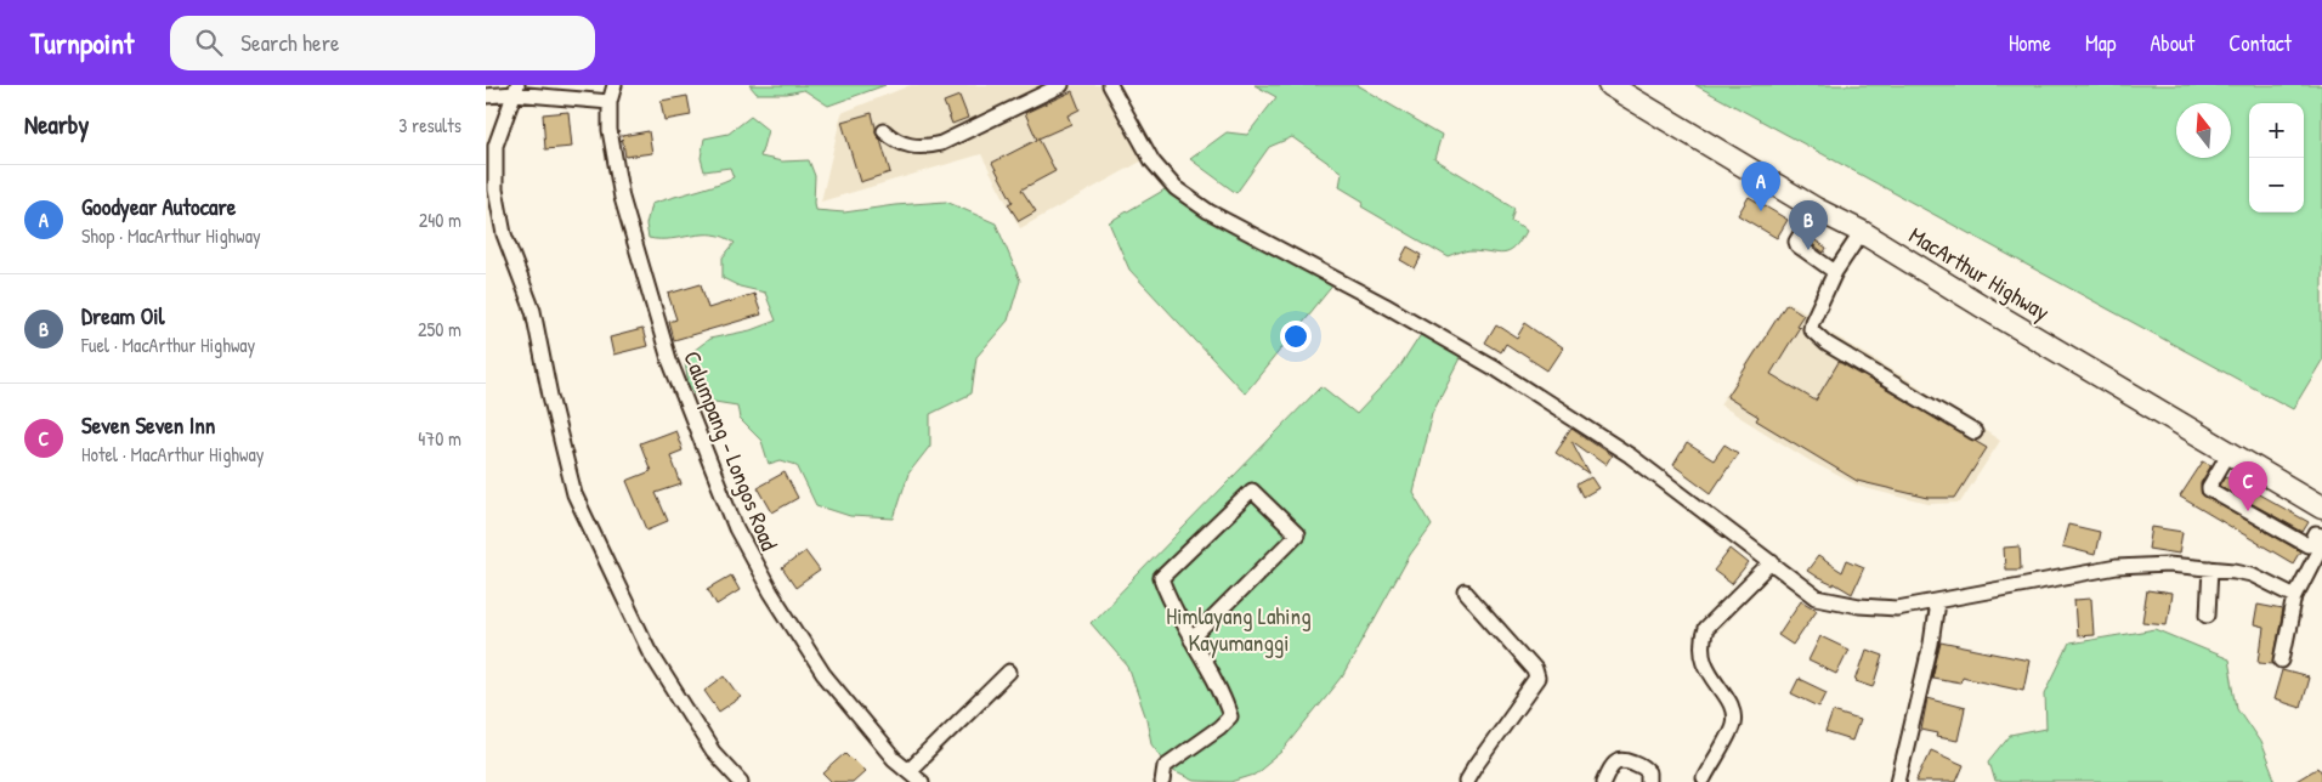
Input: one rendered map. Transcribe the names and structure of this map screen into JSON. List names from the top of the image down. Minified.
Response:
{"streets":{"highway":["MacArthur Highway"],"street":["Calumpang - Longos Road"]},"parks":["Himlayang Lahing Kayumanggi"],"north":"top","page":{"header":"Turnpoint","search":"Search here","nav":["Home","Map","About","Contact"],"heading":["Nearby","3 results"],"map_buttons":["+","−"],"pins":["A","B","C"],"list":[{"mark":"A","name":"Goodyear Autocare","note":"Shop · MacArthur Highway","value":"240 m"},{"mark":"B","name":"Dream Oil","note":"Fuel · MacArthur Highway","value":"250 m"},{"mark":"C","name":"Seven Seven Inn","note":"Hotel · MacArthur Highway","value":"470 m"}]}}
